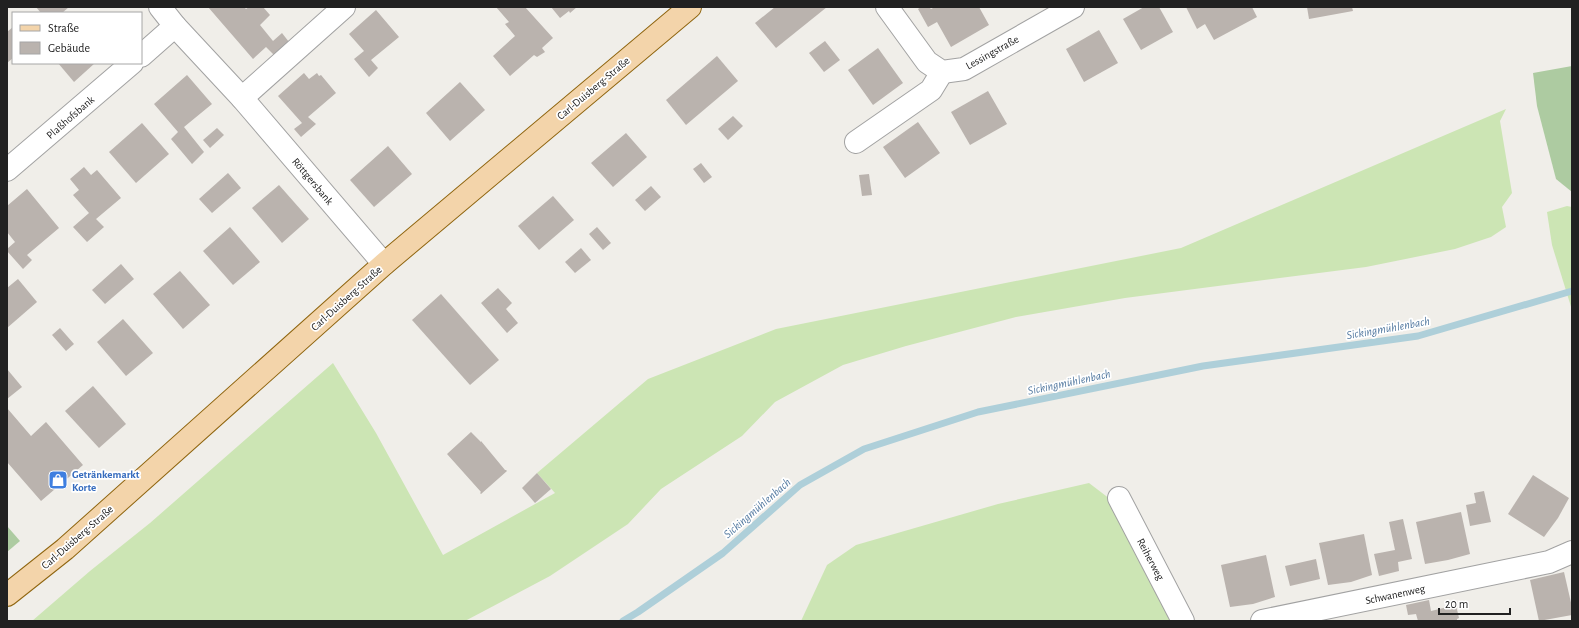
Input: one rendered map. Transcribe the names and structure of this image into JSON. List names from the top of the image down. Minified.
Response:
{"streets":{"main road":["Carl-Duisberg-Straße"],"street":["Lessingstraße","Plaßhofsbank","Röttgersbank","Reiherweg","Schwanenweg"]},"crossings":[["Carl-Duisberg-Straße","Röttgersbank"]],"water":["Sickingmühlenbach"],"places":{"shop":["Getränkemarkt Korte"]},"legend":["Straße","Gebäude"],"scale_bar":"20 m"}
